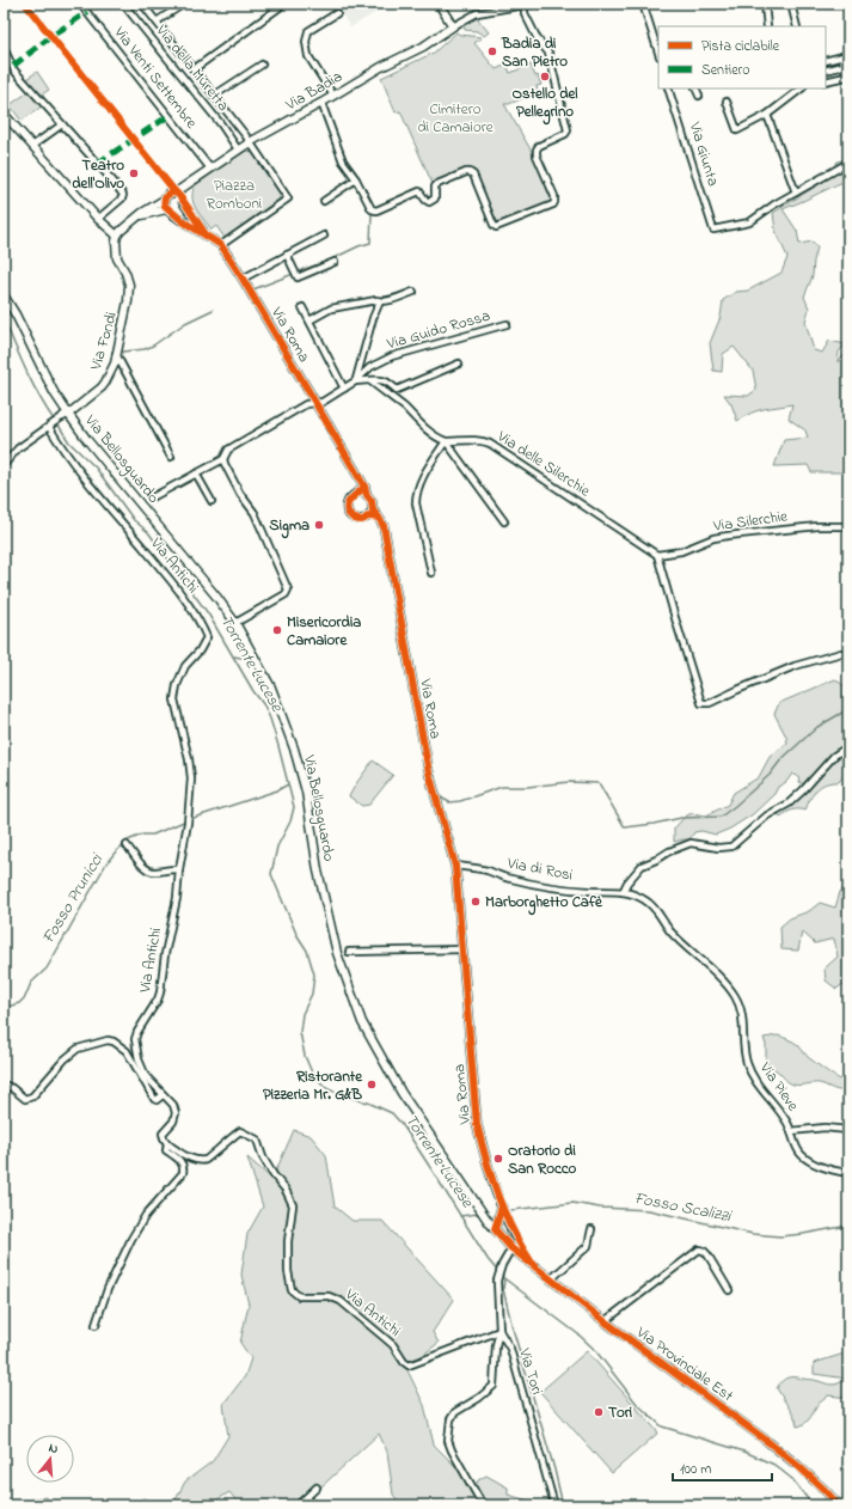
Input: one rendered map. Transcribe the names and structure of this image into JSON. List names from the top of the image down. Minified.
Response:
{"streets":{"street":["Via della Muretta","Via Venti Settembre","Via Badia","Via Giunta","Via Guido Rossa","Via Roma","Via Fondi","Via Bellosguardo","Via delle Silerchie","Via Silerchie","Via Antichi","Via di Rosi","Via Pieve","Via Provinciale Est","Via Tori"]},"crossings":[["Via della Muretta","Via Badia"],["Via Venti Settembre","Via Badia"],["Via Badia","Via Roma"],["Via Badia","Via Fondi"],["Via Roma","Via di Rosi"],["Via Roma","Via Provinciale Est"],["Via Fondi","Via Bellosguardo"],["Via Fondi","Via Antichi"],["Via Bellosguardo","Via Provinciale Est"],["Via delle Silerchie","Via Silerchie"],["Via Antichi","Via Tori"],["Via di Rosi","Via Pieve"]],"water":["Torrente Lucese","Fosso Prunicci","Fosso Scalizzi"],"parks":["Cimitero di Camaiore","Piazza Romboni"],"places":["Badia di San Pietro","Ostello del Pellegrino","Teatro dell'Olivo","Sigma","Misericordia Camaiore","Marborghetto Cafè","Ristorante Pizzeria Mr. G&B","Oratorio di San Rocco","Tori"],"legend":["Pista ciclabile","Sentiero"],"scale_bar":"100 m","north":"top"}
